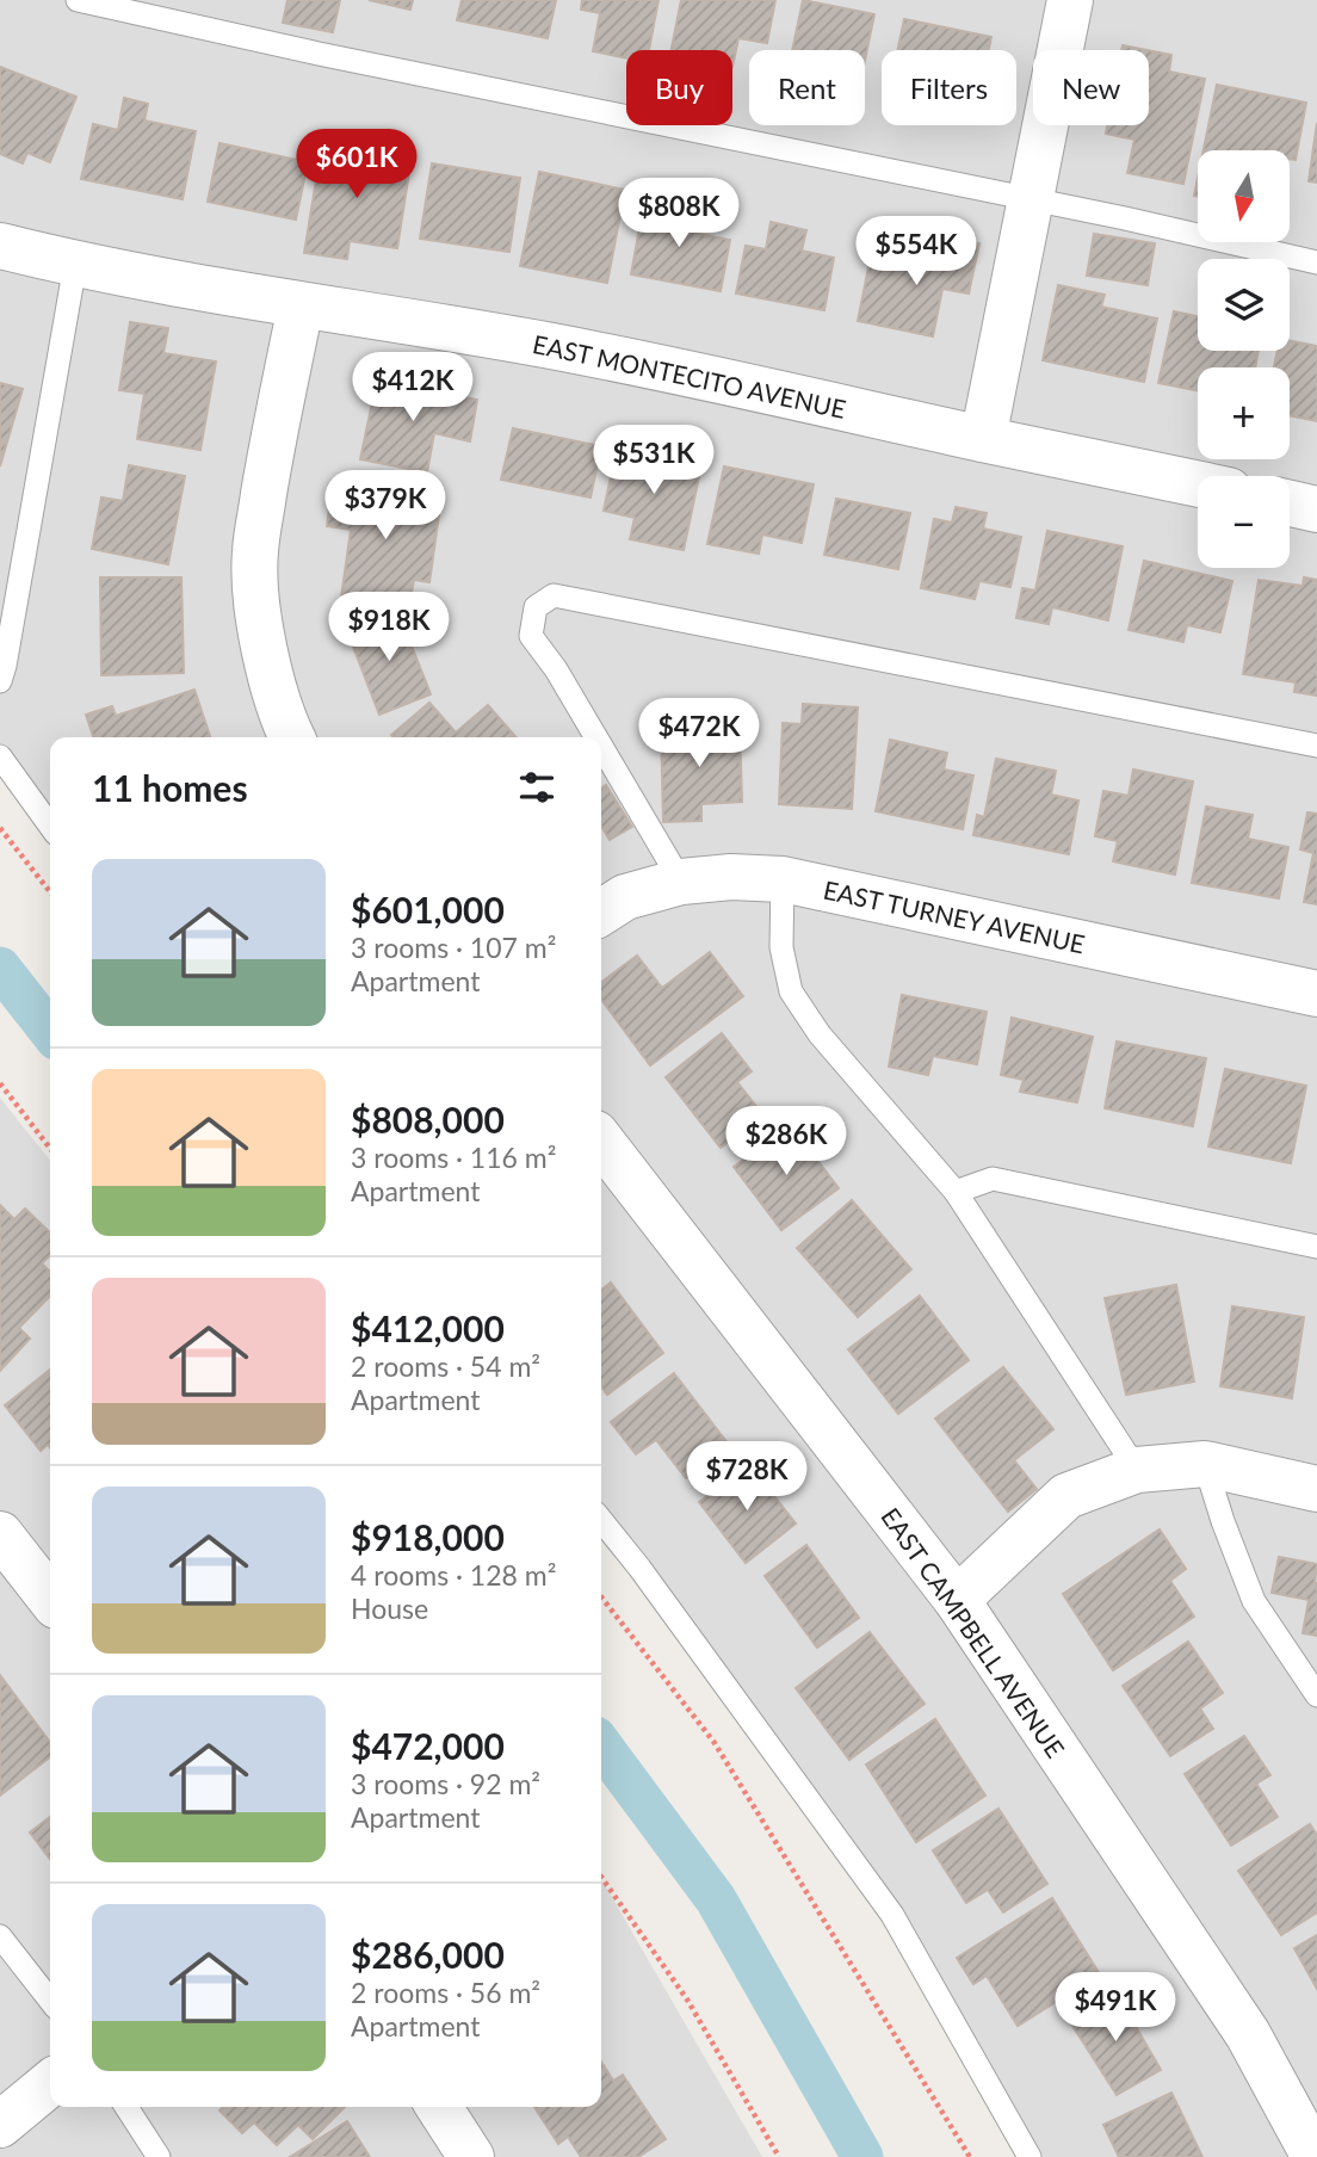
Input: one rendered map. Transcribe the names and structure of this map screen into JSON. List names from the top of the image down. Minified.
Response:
{"streets":{"street":["EAST MONTECITO AVENUE","EAST TURNEY AVENUE","EAST CAMPBELL AVENUE"]},"north":"bottom","page":{"chip":["Buy","Rent","Filters","New"],"price":["$601K","$808K","$554K","$412K","$531K","$379K","$918K","$472K","$286K","$728K","$491K"],"map_buttons":["+","−"],"heading":"11 homes","list":[{"name":"$601,000","note":"3 rooms · 107 m² · Apartment"},{"name":"$808,000","note":"3 rooms · 116 m² · Apartment"},{"name":"$412,000","note":"2 rooms · 54 m² · Apartment"},{"name":"$918,000","note":"4 rooms · 128 m² · House"},{"name":"$472,000","note":"3 rooms · 92 m² · Apartment"},{"name":"$286,000","note":"2 rooms · 56 m² · Apartment"}]}}
